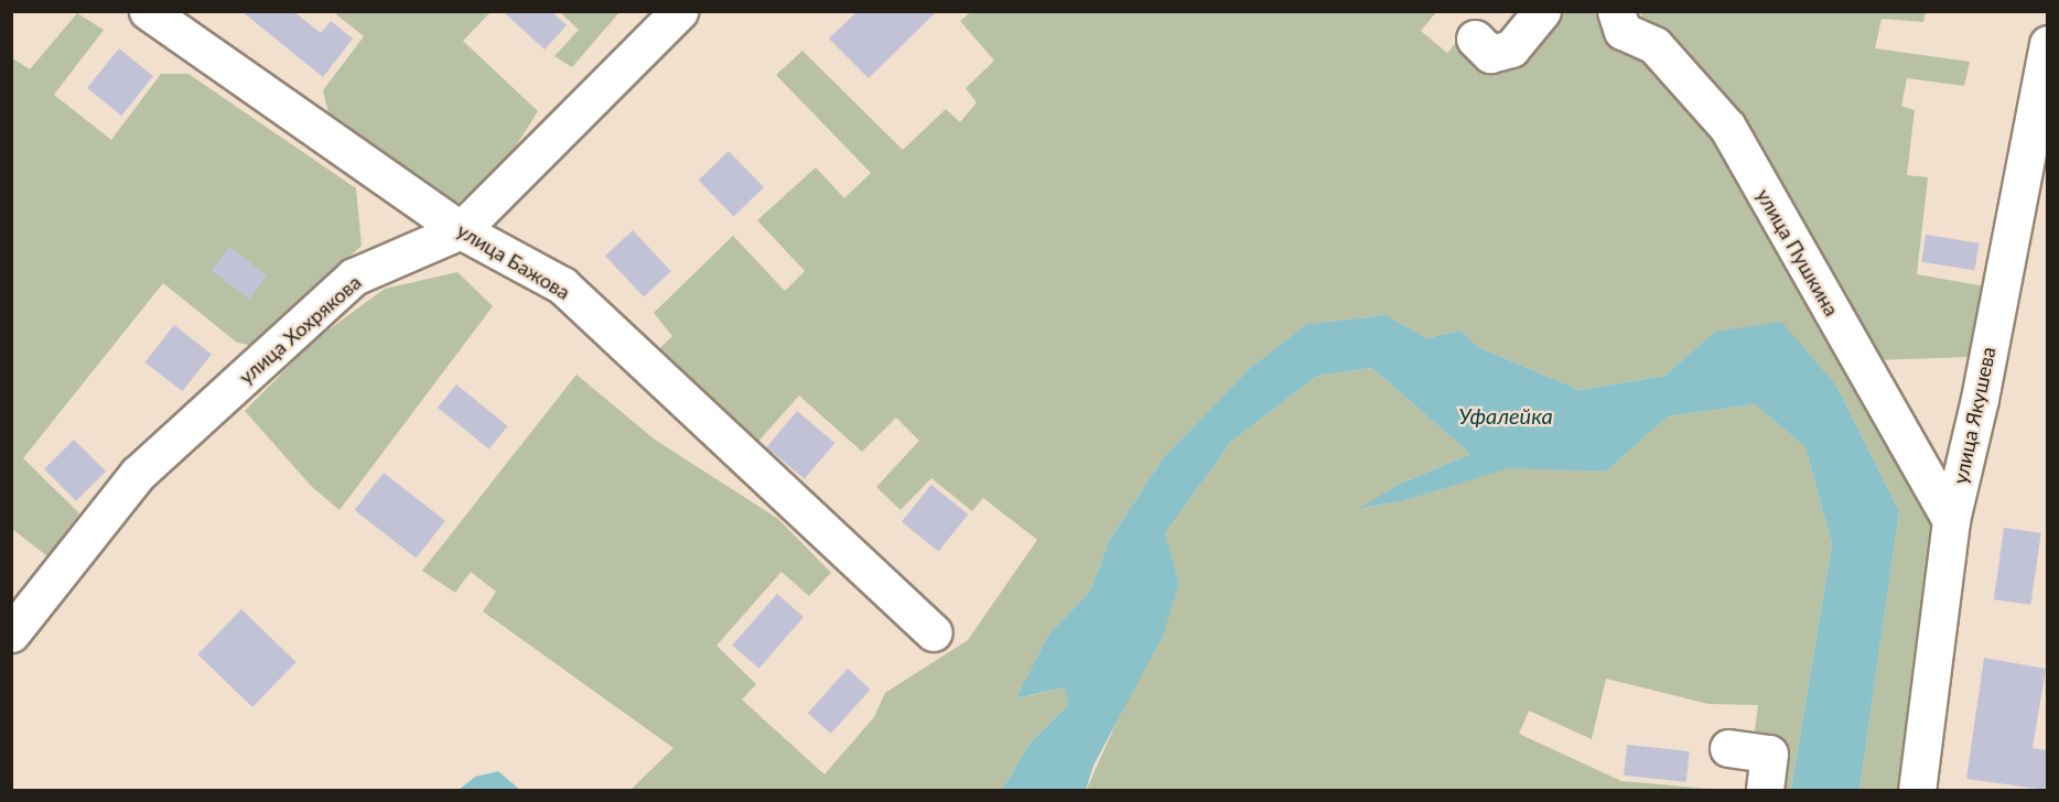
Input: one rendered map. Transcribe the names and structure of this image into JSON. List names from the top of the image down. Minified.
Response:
{"streets":{"street":["улица Пушкина","улица Бажова","улица Хохрякова","улица Якушева"]},"crossings":[["улица Пушкина","улица Якушева"],["улица Бажова","улица Хохрякова"]],"water":["Уфалейка"]}
